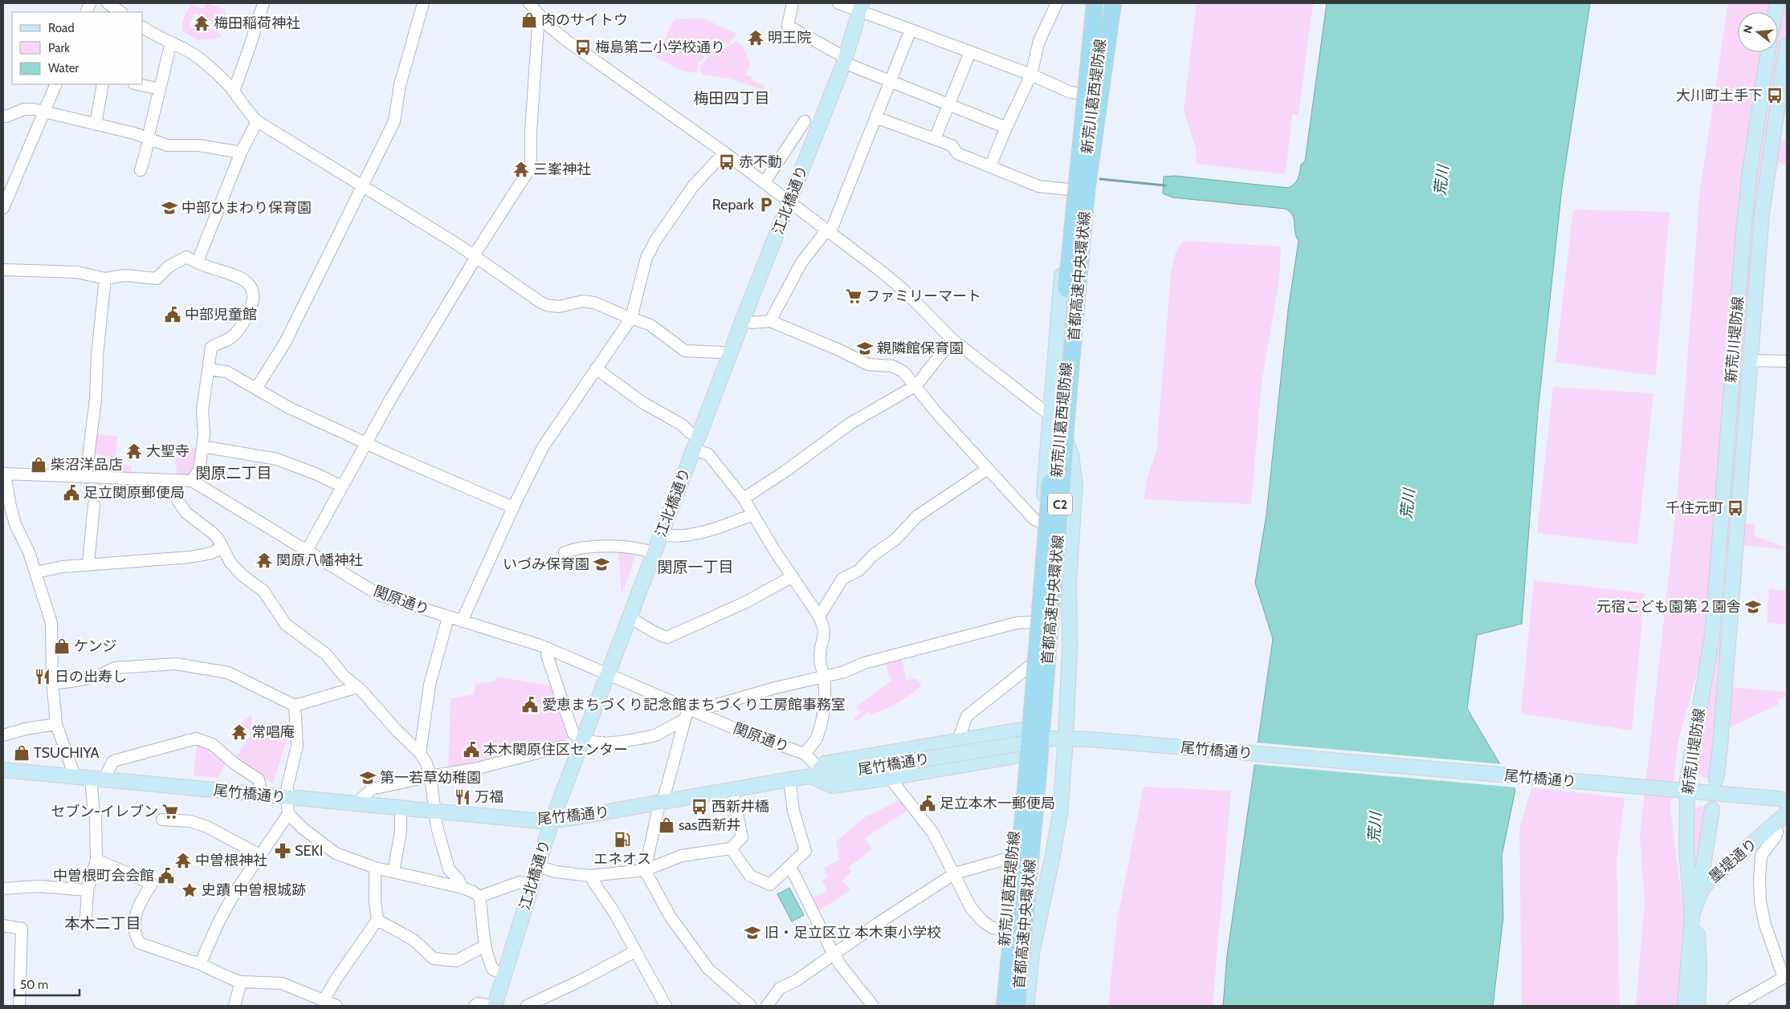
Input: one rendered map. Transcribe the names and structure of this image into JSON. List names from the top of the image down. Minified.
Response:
{"streets":{"highway":["首都高速中央環状線","C2"],"main road":["新荒川葛西堤防線","江北橋通り","新荒川堤防線","尾竹橋通り","墨堤通り"],"street":["関原通り"]},"crossings":[["江北橋通り","関原通り"],["江北橋通り","尾竹橋通り"],["新荒川堤防線","尾竹橋通り"],["新荒川堤防線","墨堤通り"]],"districts":["梅田四丁目","関原二丁目","関原一丁目","本木二丁目"],"water":["荒川"],"places":{"shop":["肉のサイトウ","柴沼洋品店","ケンジ","TSUCHIYA","sas西新井"],"temple":["梅田稲荷神社","明王院","三峯神社","大聖寺","関原八幡神社","常唱庵","中曽根神社"],"bus stop":["梅島第二小学校通り","大川町土手下","赤不動","千住元町","西新井橋"],"parking":["Repark"],"school or university":["中部ひまわり保育園","親隣館保育園","いづみ保育園","元宿こども園第２園舎","第一若草幼稚園","旧・足立区立 本木東小学校"],"supermarket":["ファミリーマート","セブン-イレブン"],"public building":["中部児童館","足立関原郵便局","愛恵まちづくり記念館まちづくり工房館事務室","本木関原住区センター","足立本木一郵便局","中曽根町会会館"],"restaurant":["日の出寿し","万福"],"fuel station":["エネオス"],"pharmacy":["SEKI"],"place":["史蹟 中曽根城跡"]},"legend":["Road","Park","Water"],"scale_bar":"50 m","north":"left"}
